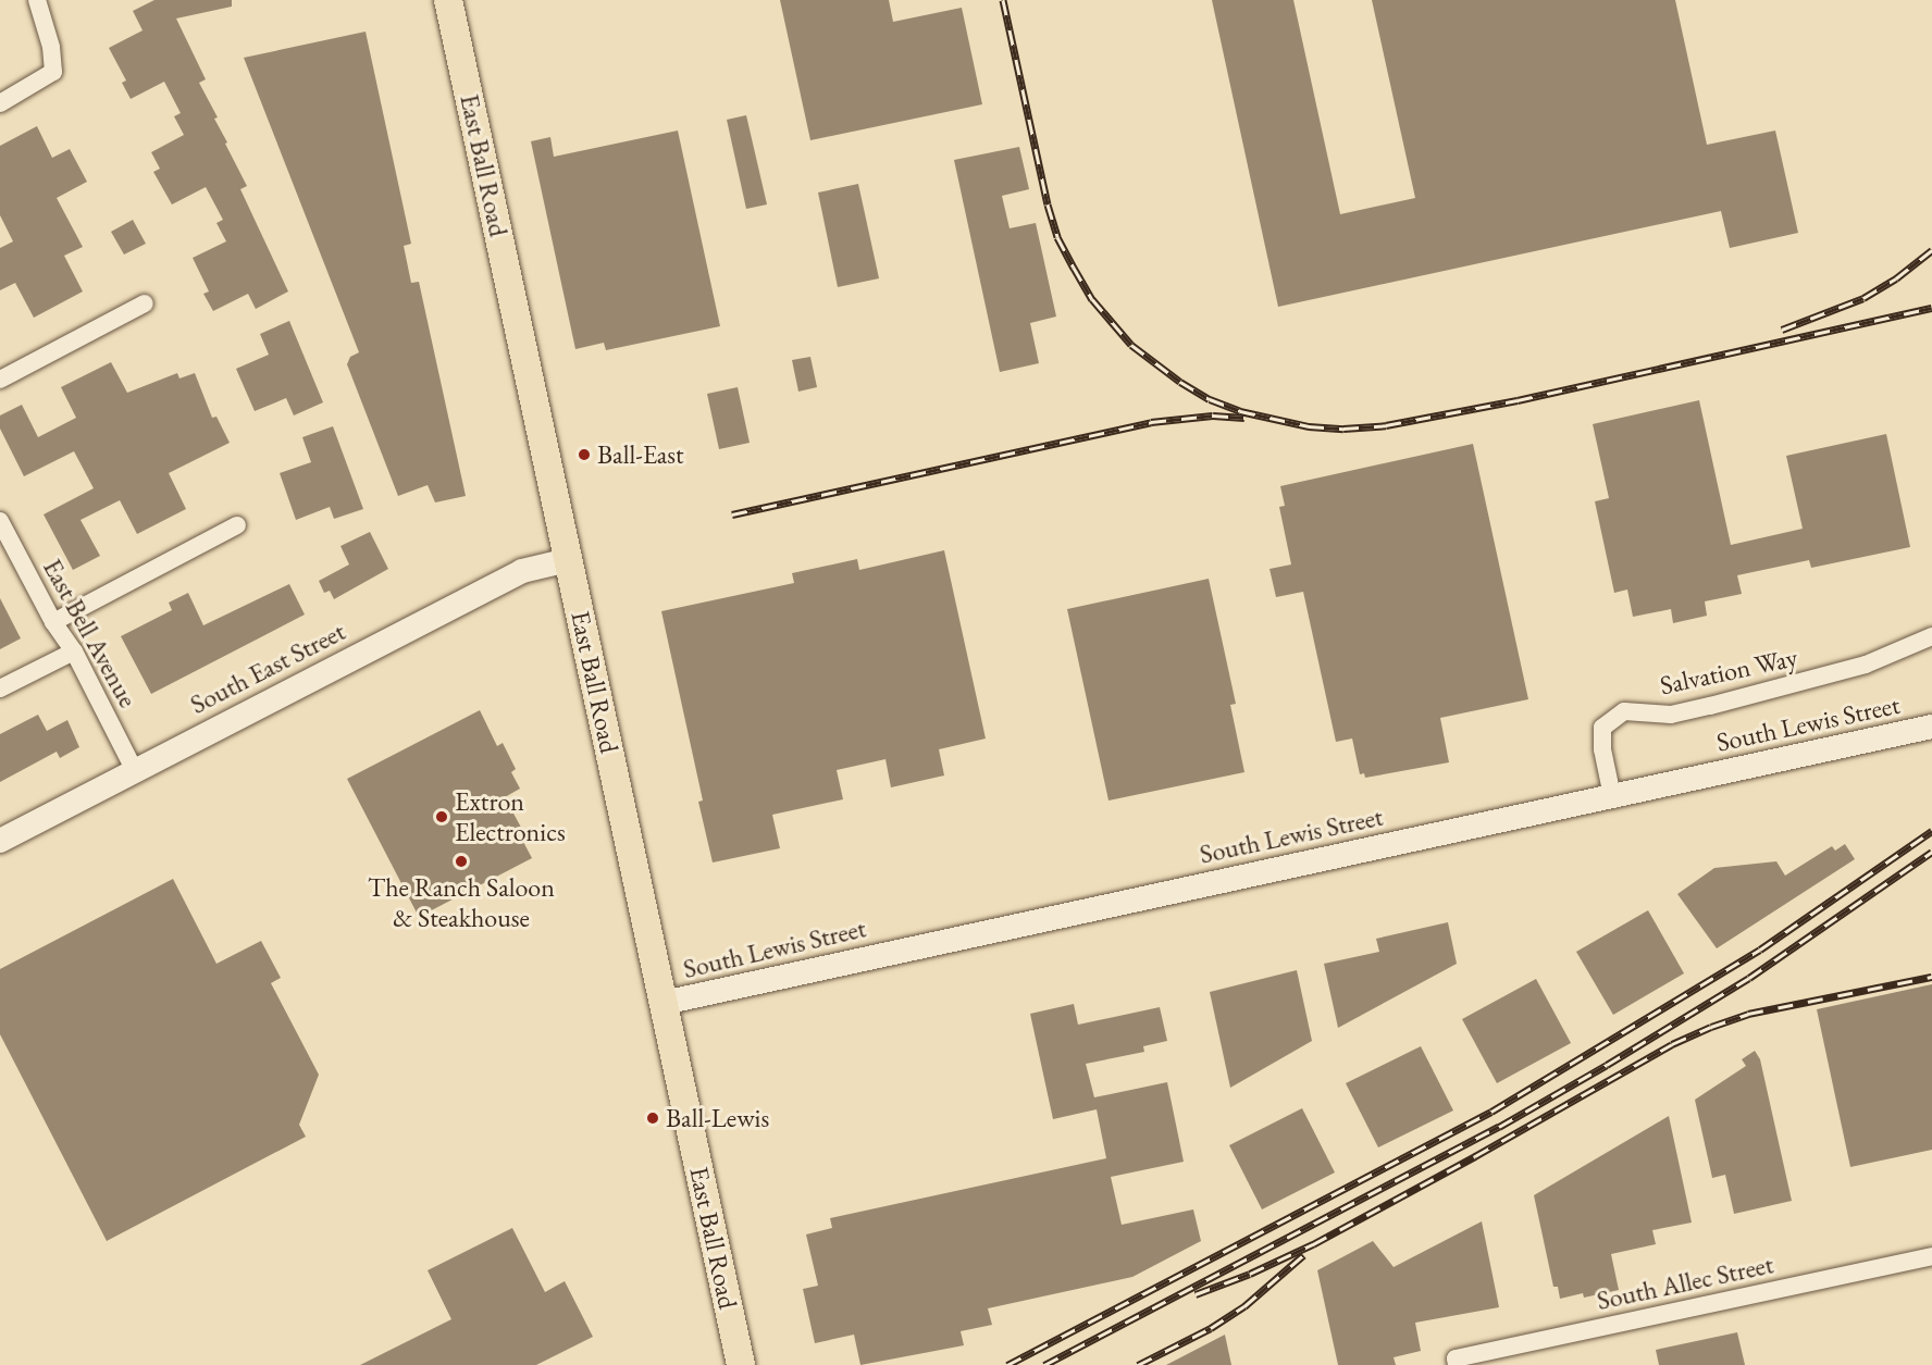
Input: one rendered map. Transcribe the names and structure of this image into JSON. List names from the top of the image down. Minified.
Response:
{"streets":{"main road":["East Ball Road","South East Street","South Lewis Street"],"street":["East Bell Avenue","Salvation Way","South Allec Street"]},"crossings":[["East Ball Road","South East Street"],["East Ball Road","South Lewis Street"],["East Bell Avenue","South East Street"],["Salvation Way","South Lewis Street"]],"places":["Ball-East","Extron Electronics","The Ranch Saloon & Steakhouse","Ball-Lewis"]}
